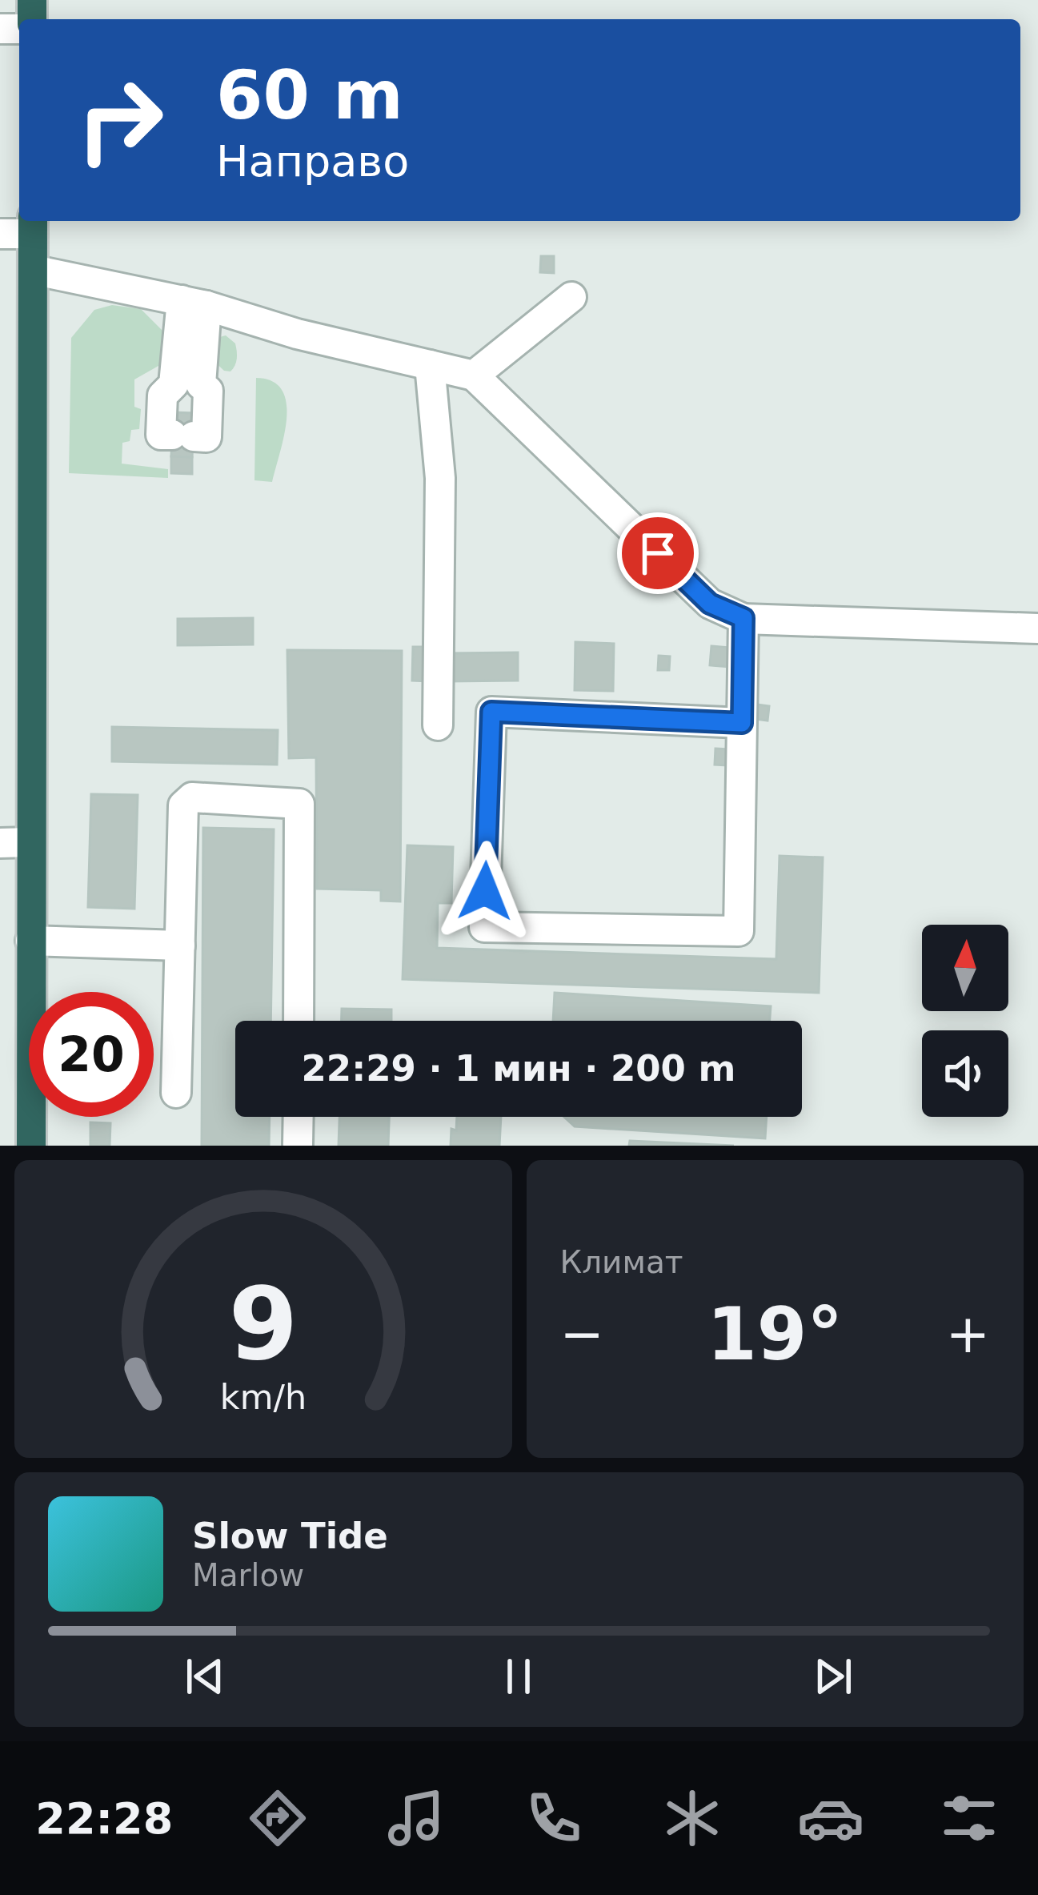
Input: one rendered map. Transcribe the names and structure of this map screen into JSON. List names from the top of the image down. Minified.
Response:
{"north":"top","page":{"turn":["60 m","Направо"],"limit":"20","trip":"22:29 · 1 мин · 200 m","tile":"Климат","heat":["−","19°","+"],"song":["Slow Tide","Marlow"],"tabs":"22:28","gauge":["9","km/h"]}}
